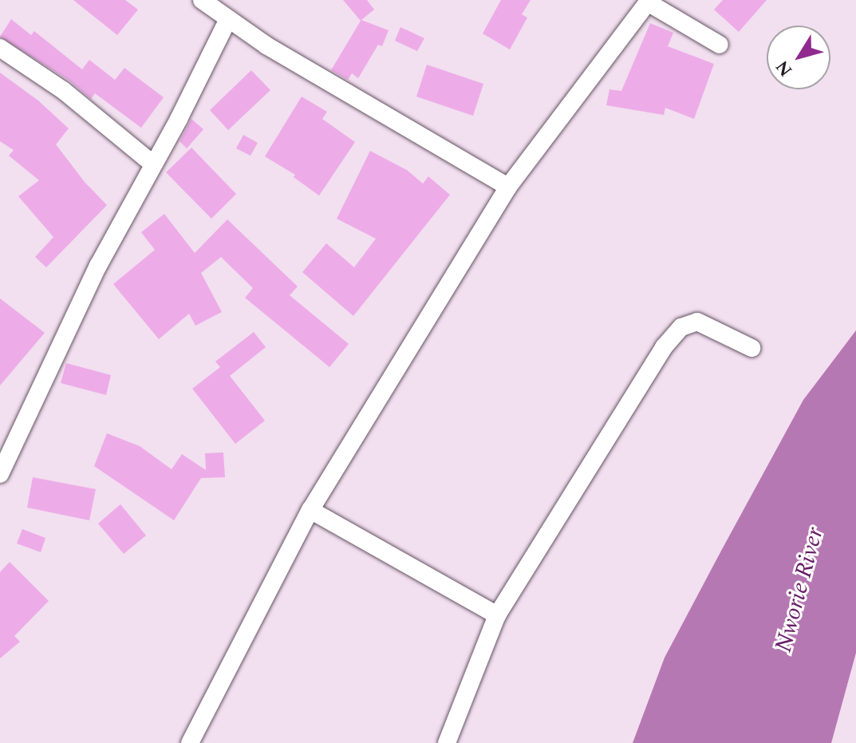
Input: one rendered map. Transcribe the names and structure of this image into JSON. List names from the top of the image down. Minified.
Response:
{"water":["Nworie River"],"north":"bottom left"}
